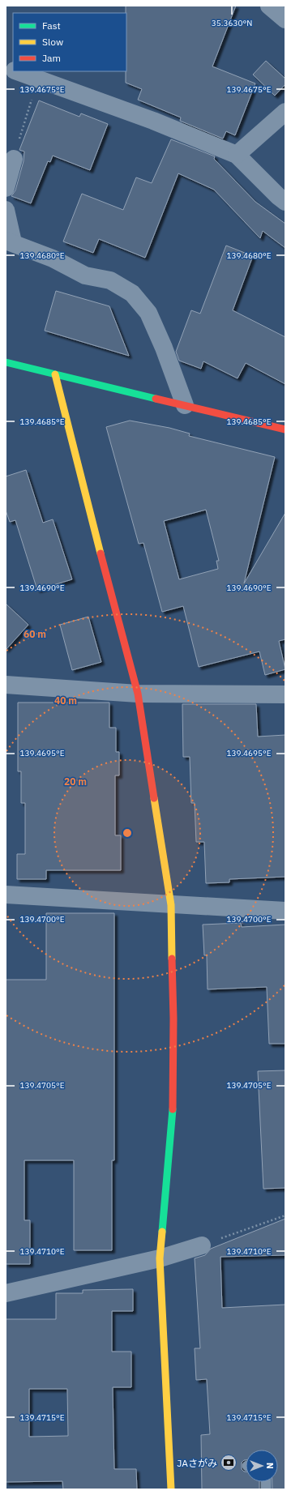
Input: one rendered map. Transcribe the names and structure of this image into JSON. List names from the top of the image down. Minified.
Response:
{"places":{"bank":["JAさがみ"]},"legend":["Fast","Slow","Jam"],"north":"right","coordinates":["35.3630°N","139.4675°E","139.4680°E","139.4685°E","139.4690°E","139.4695°E","139.4700°E","139.4705°E","139.4710°E","139.4715°E"],"rings":["60 m","40 m","20 m"]}
